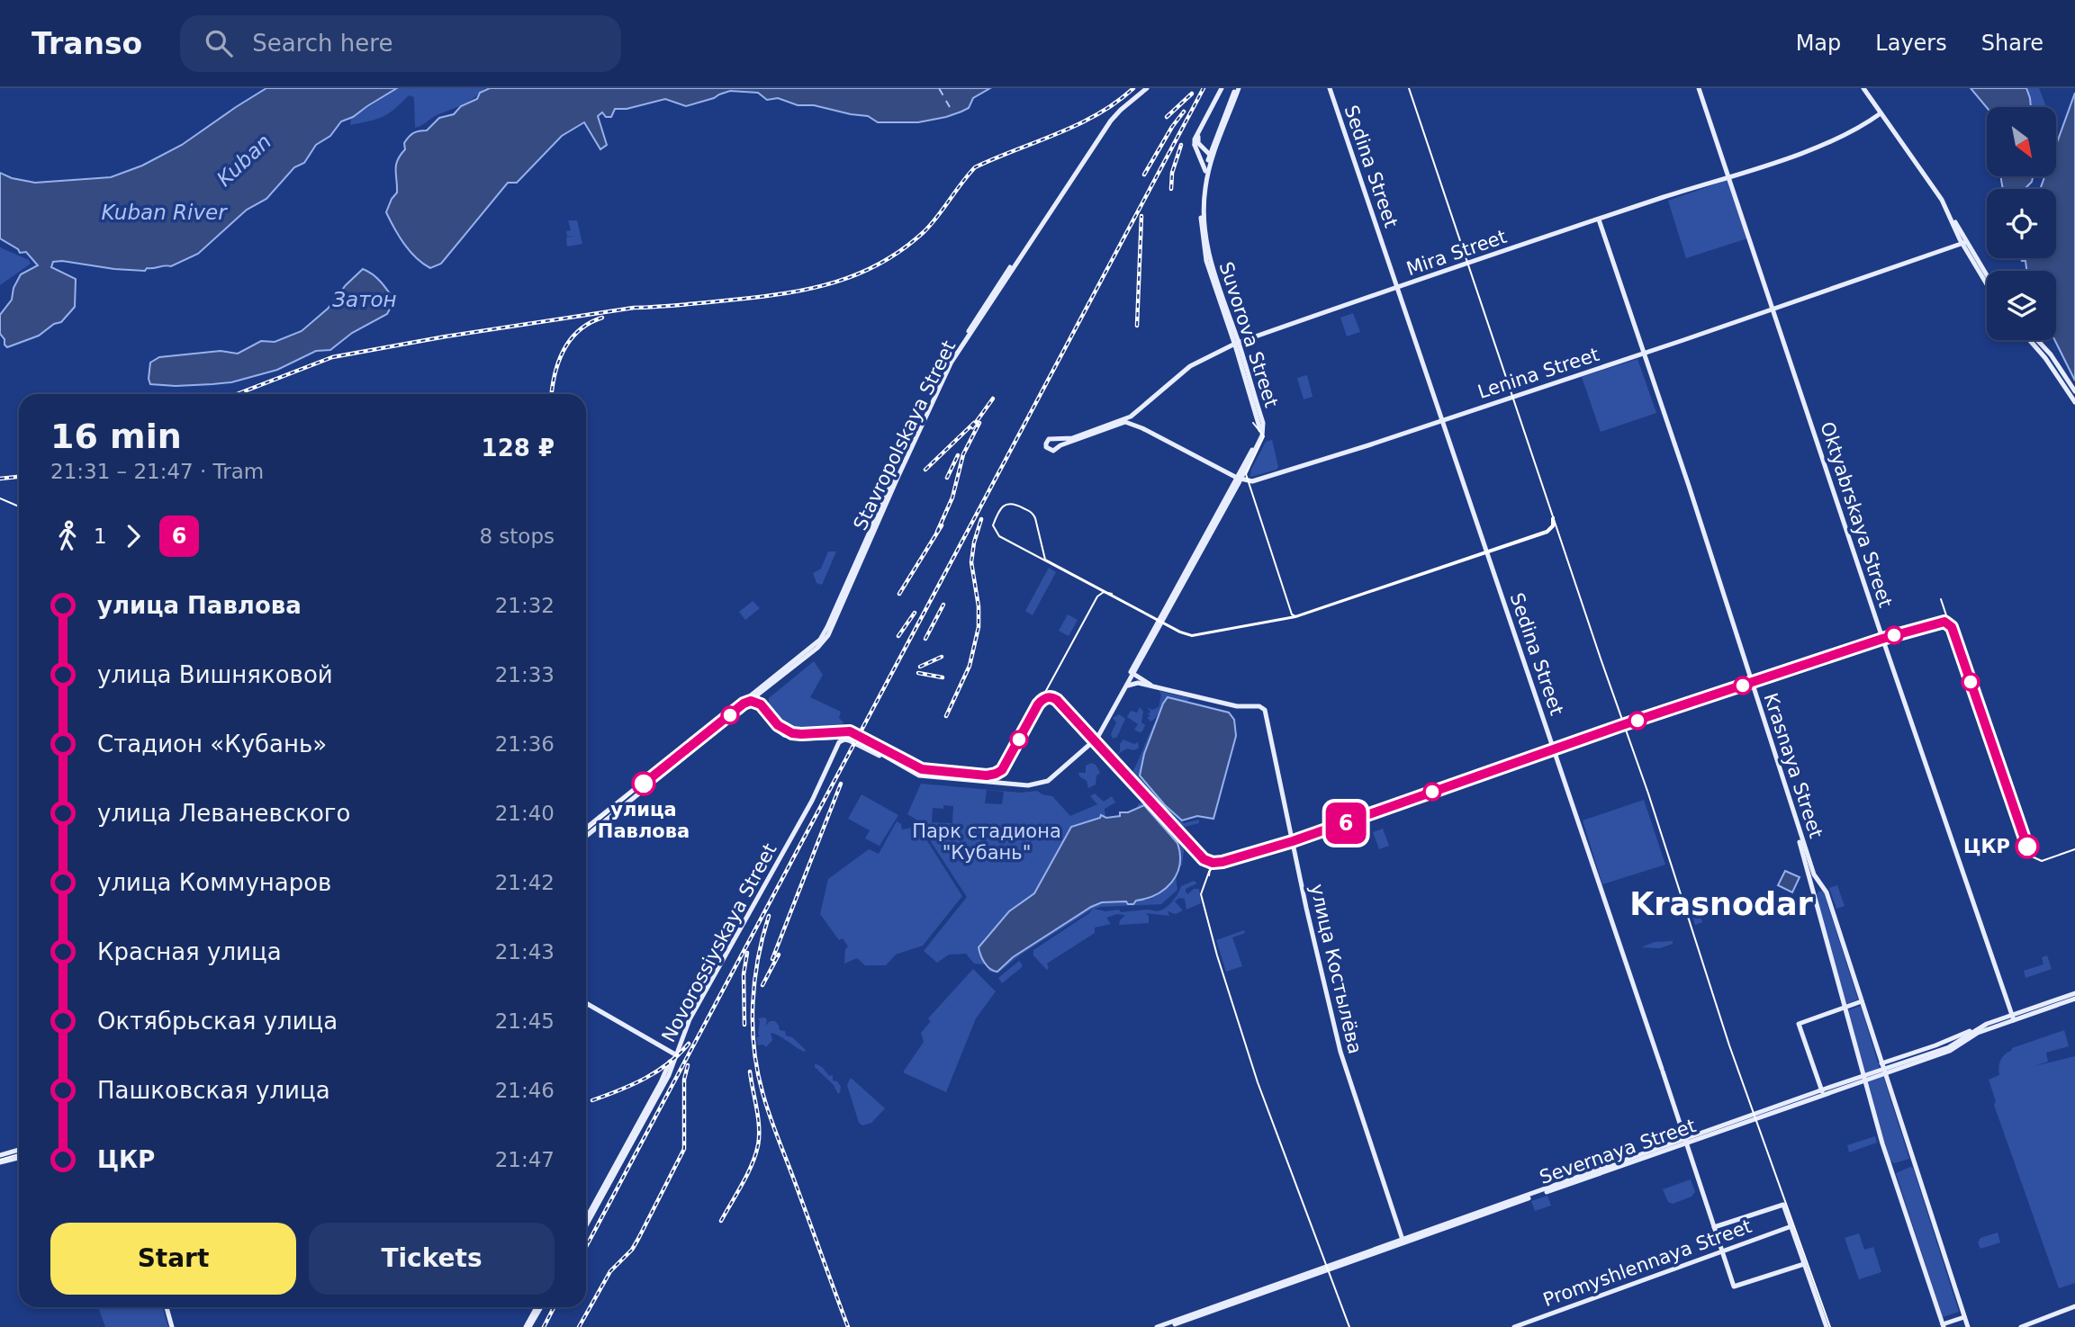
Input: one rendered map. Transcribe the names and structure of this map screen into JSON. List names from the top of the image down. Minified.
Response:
{"streets":{"main road":["Sedina Street","Mira Street","Suvorova Street","Lenina Street","Stavropolskaya Street","Oktyabrskaya Street","Krasnaya Street","Novorossiyskaya Street","улица Костылёва","Severnaya Street","Promyshlennaya Street"]},"crossings":[["Sedina Street","Mira Street"],["Sedina Street","Lenina Street"],["Sedina Street","Severnaya Street"],["Sedina Street","Promyshlennaya Street"],["Mira Street","Suvorova Street"],["Mira Street","Oktyabrskaya Street"],["Mira Street","Krasnaya Street"],["Suvorova Street","Lenina Street"],["Suvorova Street","Novorossiyskaya Street"],["Lenina Street","Oktyabrskaya Street"],["Lenina Street","Krasnaya Street"],["Oktyabrskaya Street","Severnaya Street"],["Krasnaya Street","Severnaya Street"],["улица Костылёва","Severnaya Street"]],"districts":["Krasnodar"],"water":["Kuban","Kuban River","Затон"],"parks":["Парк стадиона \"Кубань\""],"places":["улица Павлова","ЦКР"],"lines":["tram line 6"],"north":"bottom right","page":{"header":"Transo","search":"Search here","nav":["Map","Layers","Share"],"on_map":"6","heading":["16 min","21:31 – 21:47 · Tram","128 ₽"],"legs":["1","6","8 stops"],"list":[{"name":"улица Павлова","value":"21:32"},{"name":"улица Вишняковой","value":"21:33"},{"name":"Стадион «Кубань»","value":"21:36"},{"name":"улица Леваневского","value":"21:40"},{"name":"улица Коммунаров","value":"21:42"},{"name":"Красная улица","value":"21:43"},{"name":"Октябрьская улица","value":"21:45"},{"name":"Пашковская улица","value":"21:46"},{"name":"ЦКР","value":"21:47"}],"buttons":["Start","Tickets"]}}
